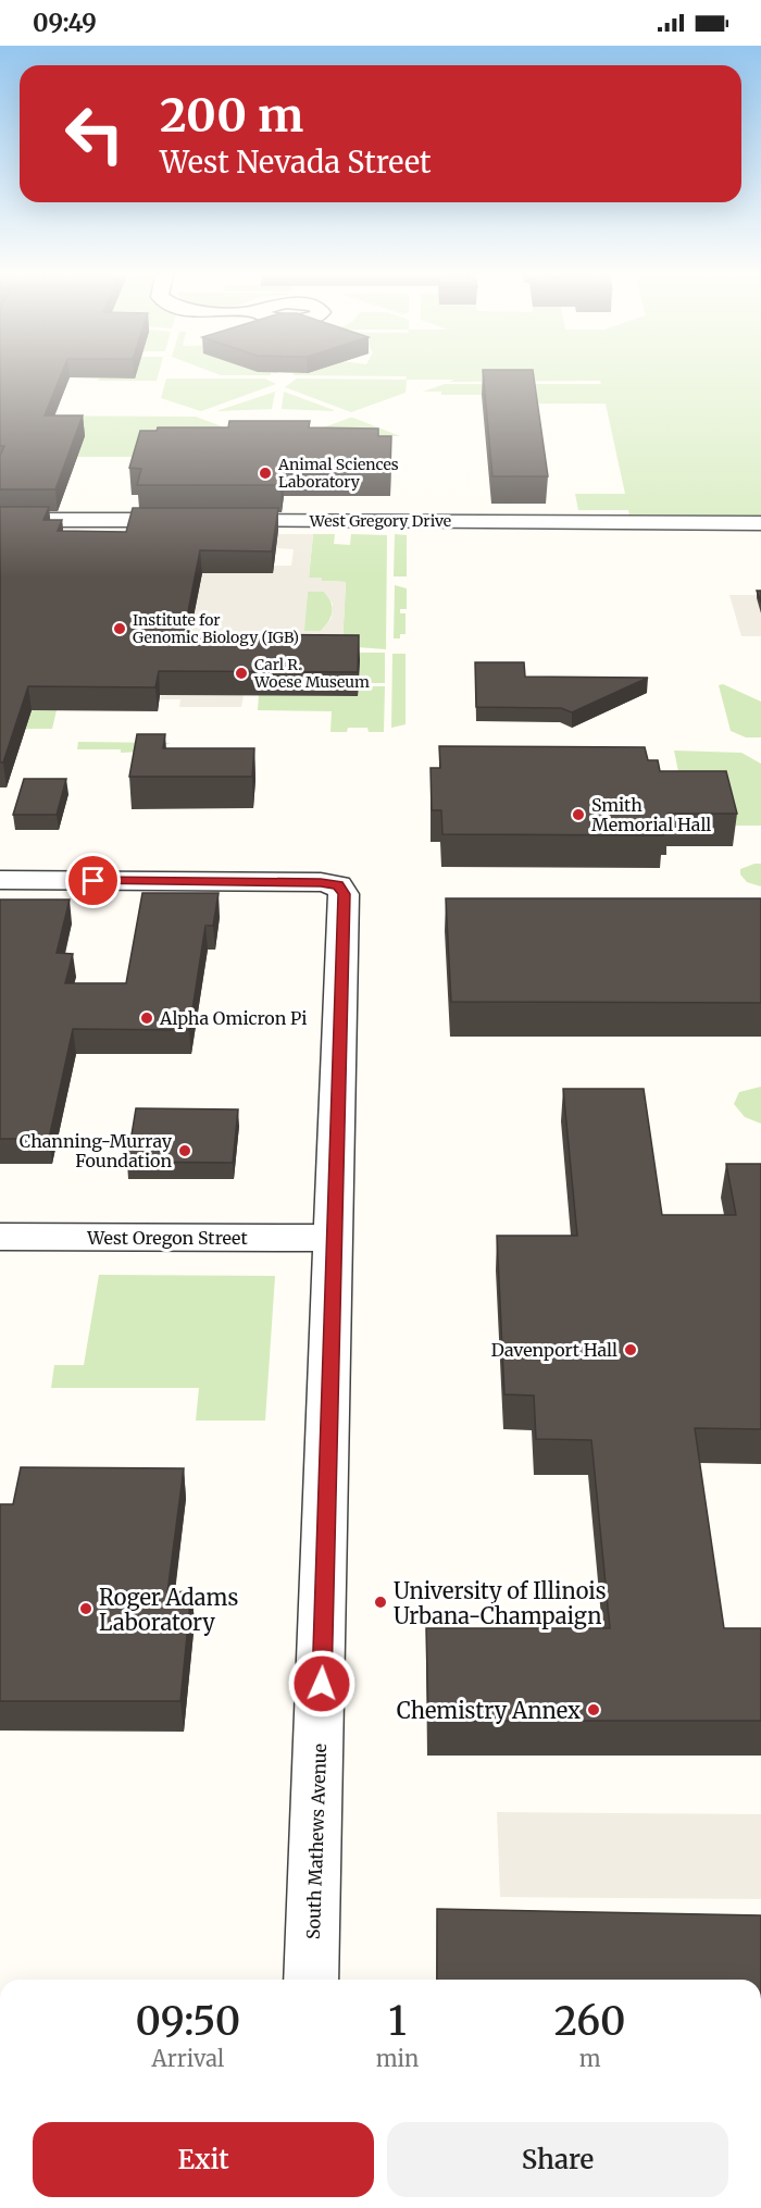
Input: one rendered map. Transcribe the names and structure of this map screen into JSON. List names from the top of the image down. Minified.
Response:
{"streets":{"street":["West Gregory Drive","West Oregon Street","South Mathews Avenue"]},"crossings":[["West Oregon Street","South Mathews Avenue"]],"places":["Animal Sciences Laboratory","Institute for Genomic Biology (IGB)","Carl R. Woese Museum","Smith Memorial Hall","Alpha Omicron Pi","Channing-Murray Foundation","Davenport Hall","University of Illinois Urbana-Champaign","Roger Adams Laboratory","Chemistry Annex"],"page":{"status":"09:49","turn":["200 m","West Nevada Street"],"eta":["09:50","Arrival","1","min","260","m"],"buttons":["Exit","Share"]}}
